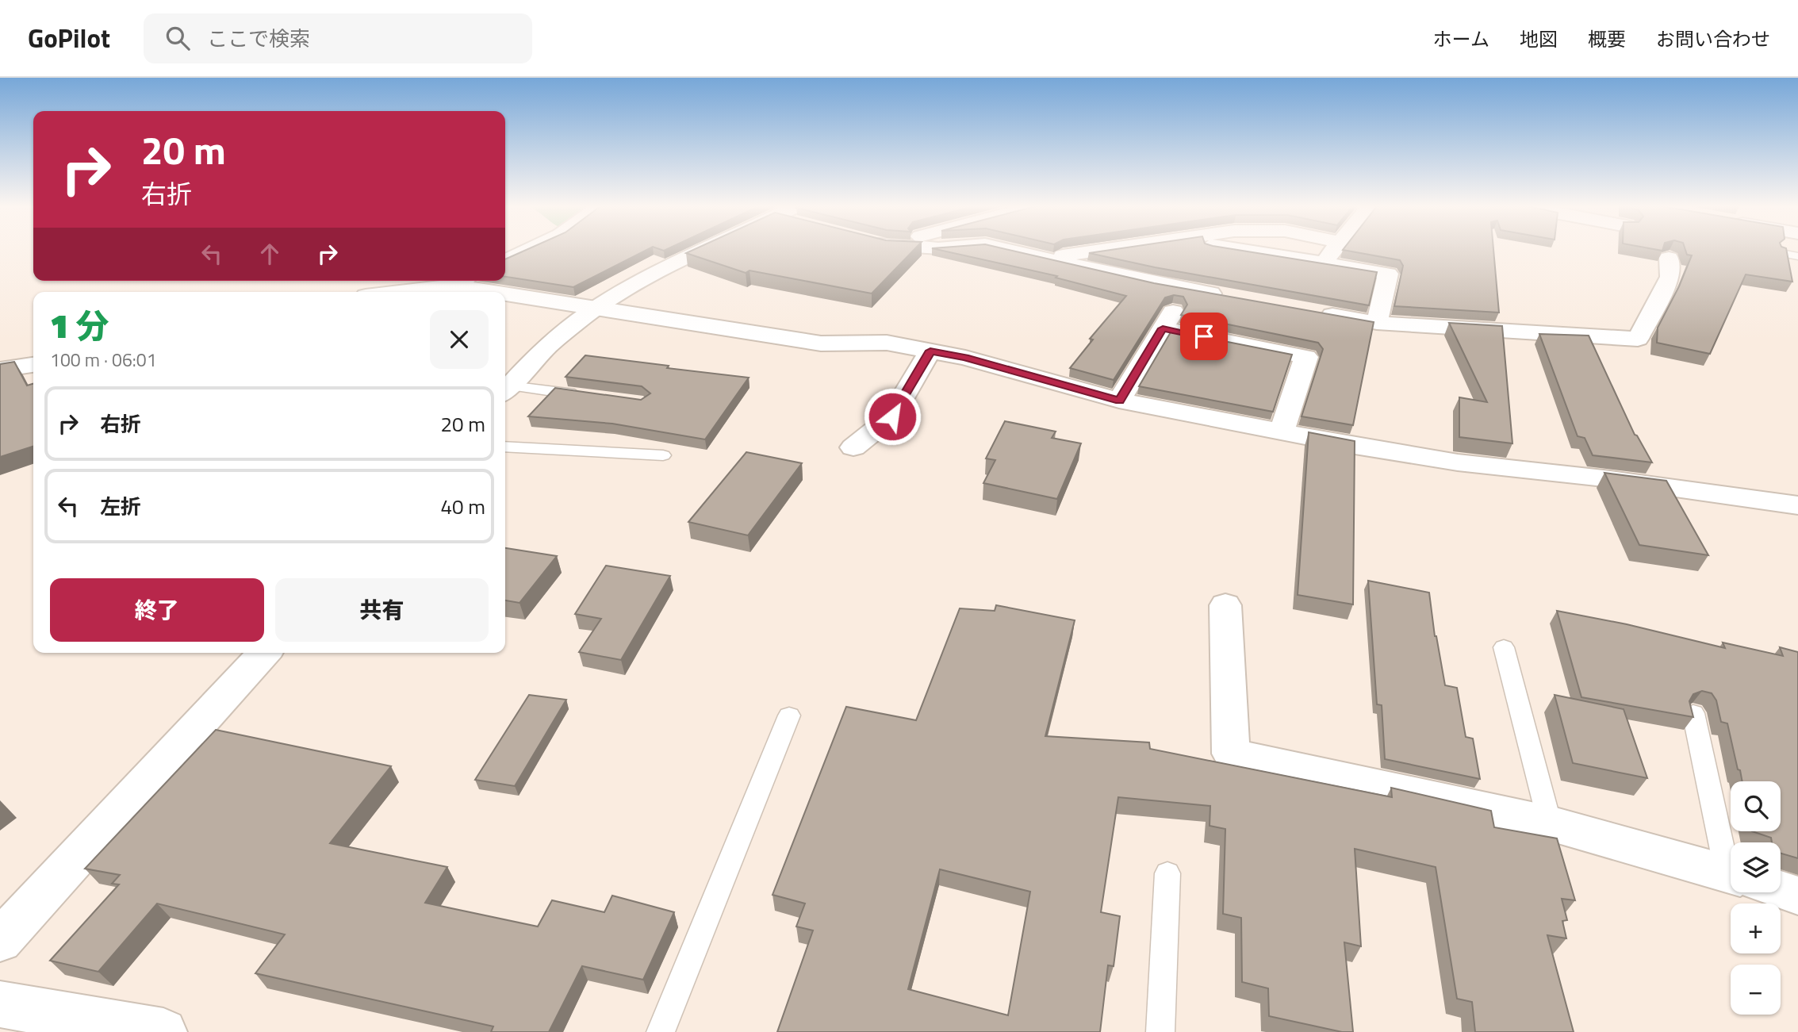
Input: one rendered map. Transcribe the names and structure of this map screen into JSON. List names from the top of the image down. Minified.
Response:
{"page":{"header":"GoPilot","search":"ここで検索","nav":["ホーム","地図","概要","お問い合わせ"],"turn":["20 m","右折"],"heading":["1 分","100 m · 06:01"],"list":[{"name":"右折","value":"20 m"},{"name":"左折","value":"40 m"}],"buttons":["終了","共有"],"map_buttons":["+","−"]}}
